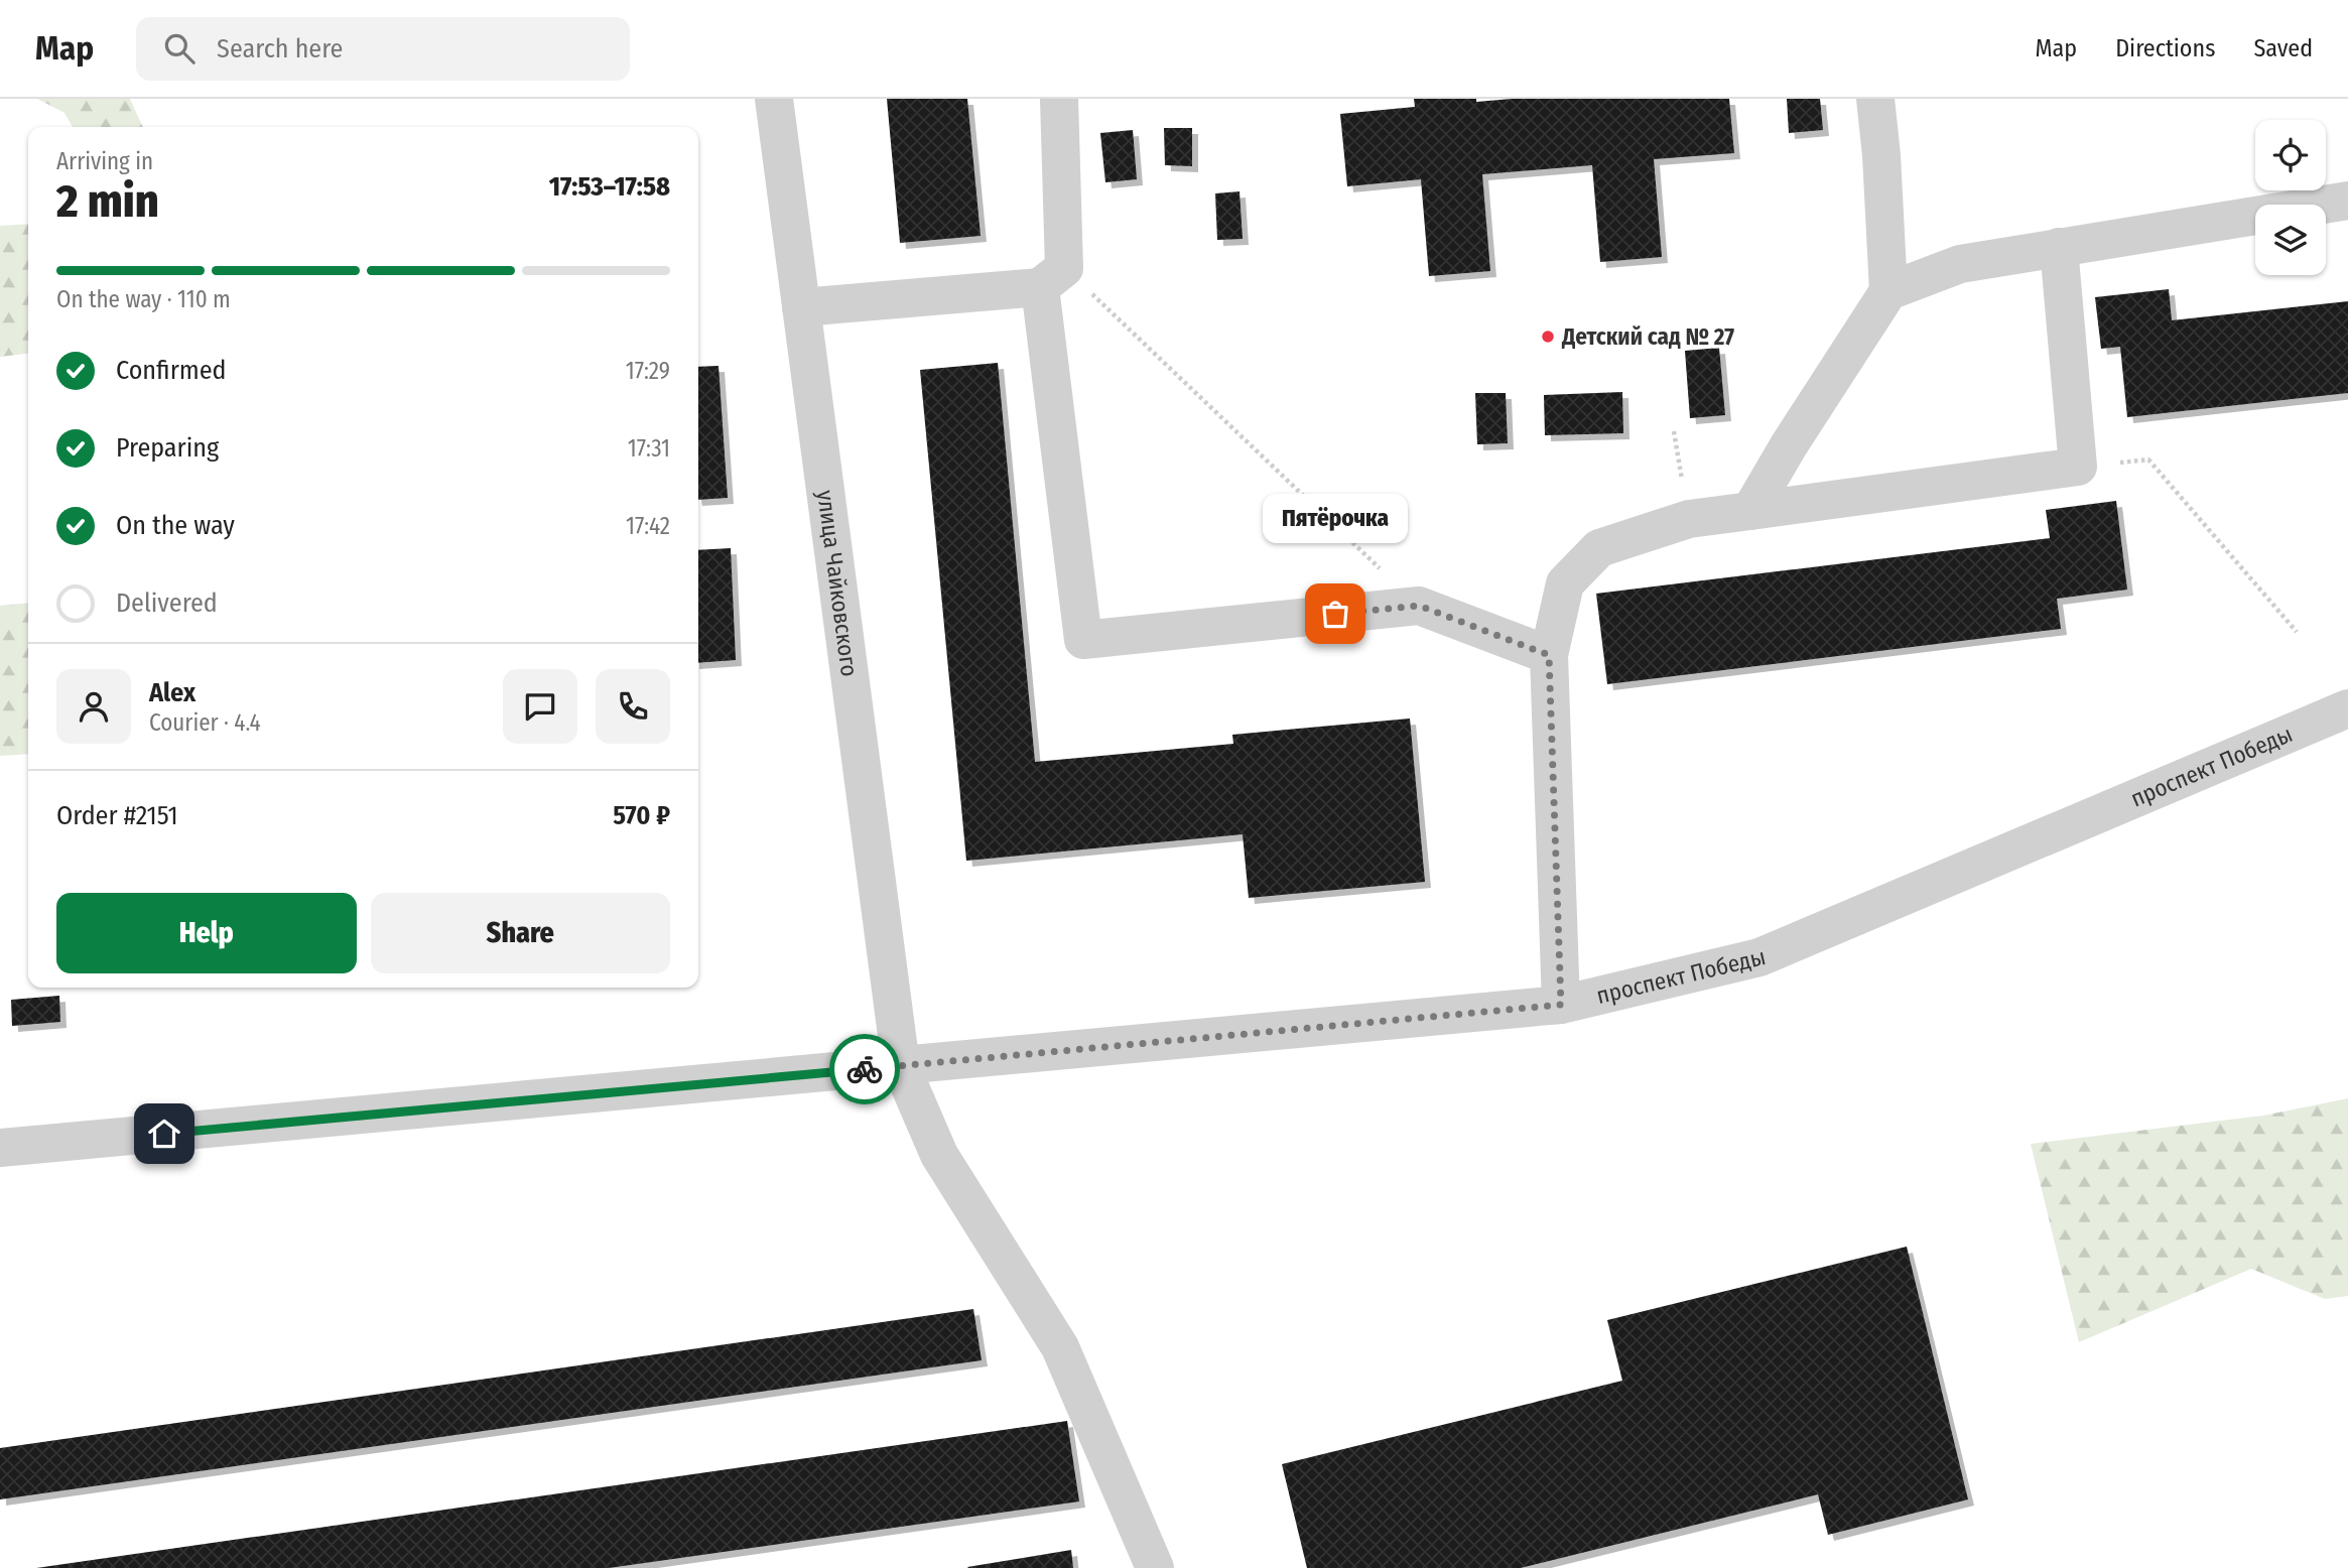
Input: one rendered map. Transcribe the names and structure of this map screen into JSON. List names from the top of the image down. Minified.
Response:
{"streets":{"street":["улица Чайковского","проспект Победы"]},"crossings":[["улица Чайковского","проспект Победы"]],"places":["Детский сад № 27","Пятёрочка"],"page":{"header":"Map","search":"Search here","nav":["Map","Directions","Saved"],"heading":["2 min","Arriving in","17:53–17:58"],"panel":["Alex","Courier · 4.4","Order #2151","570 ₽"],"bar":"On the way · 110 m","list":[["Confirmed","17:29"],["Preparing","17:31"],["On the way","17:42"],"Delivered"],"bubble":"Пятёрочка","buttons":["Help","Share"]}}
